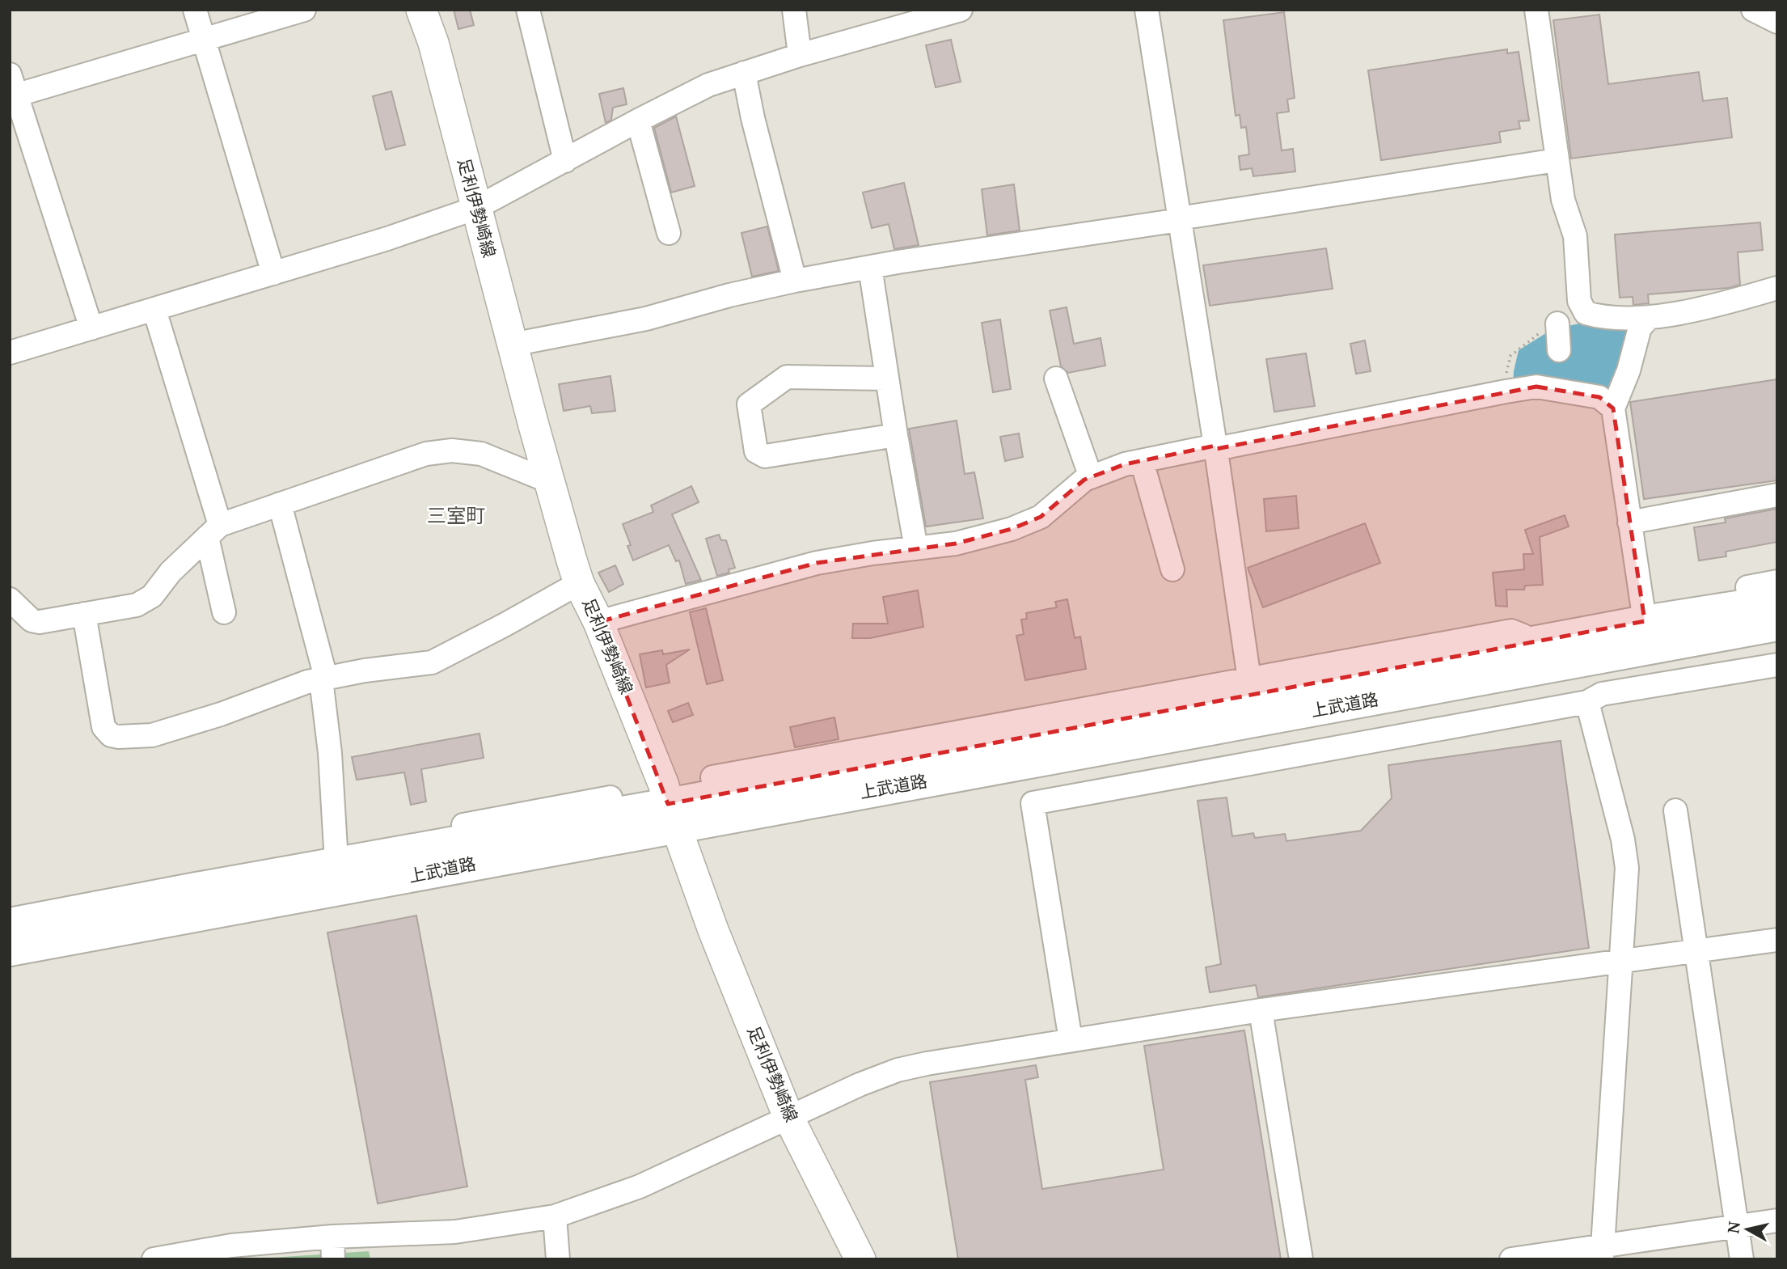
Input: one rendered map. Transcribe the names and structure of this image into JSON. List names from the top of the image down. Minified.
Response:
{"streets":{"highway":["上武道路"],"main road":["足利伊勢崎線"]},"crossings":[["足利伊勢崎線","上武道路"]],"districts":["三室町"],"north":"left"}
